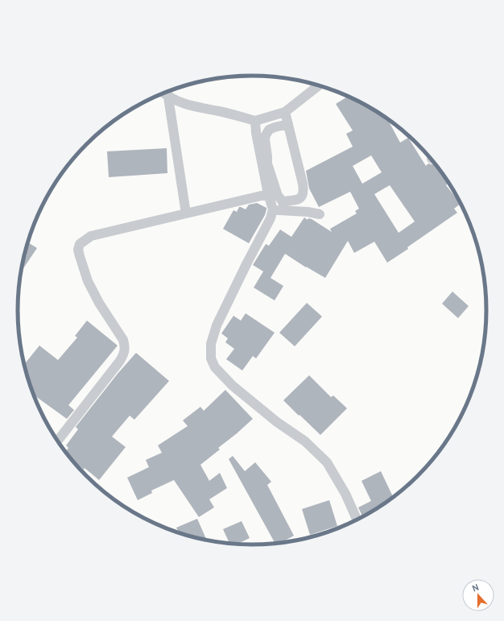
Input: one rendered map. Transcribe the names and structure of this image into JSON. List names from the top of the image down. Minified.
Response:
{"north":"top"}
